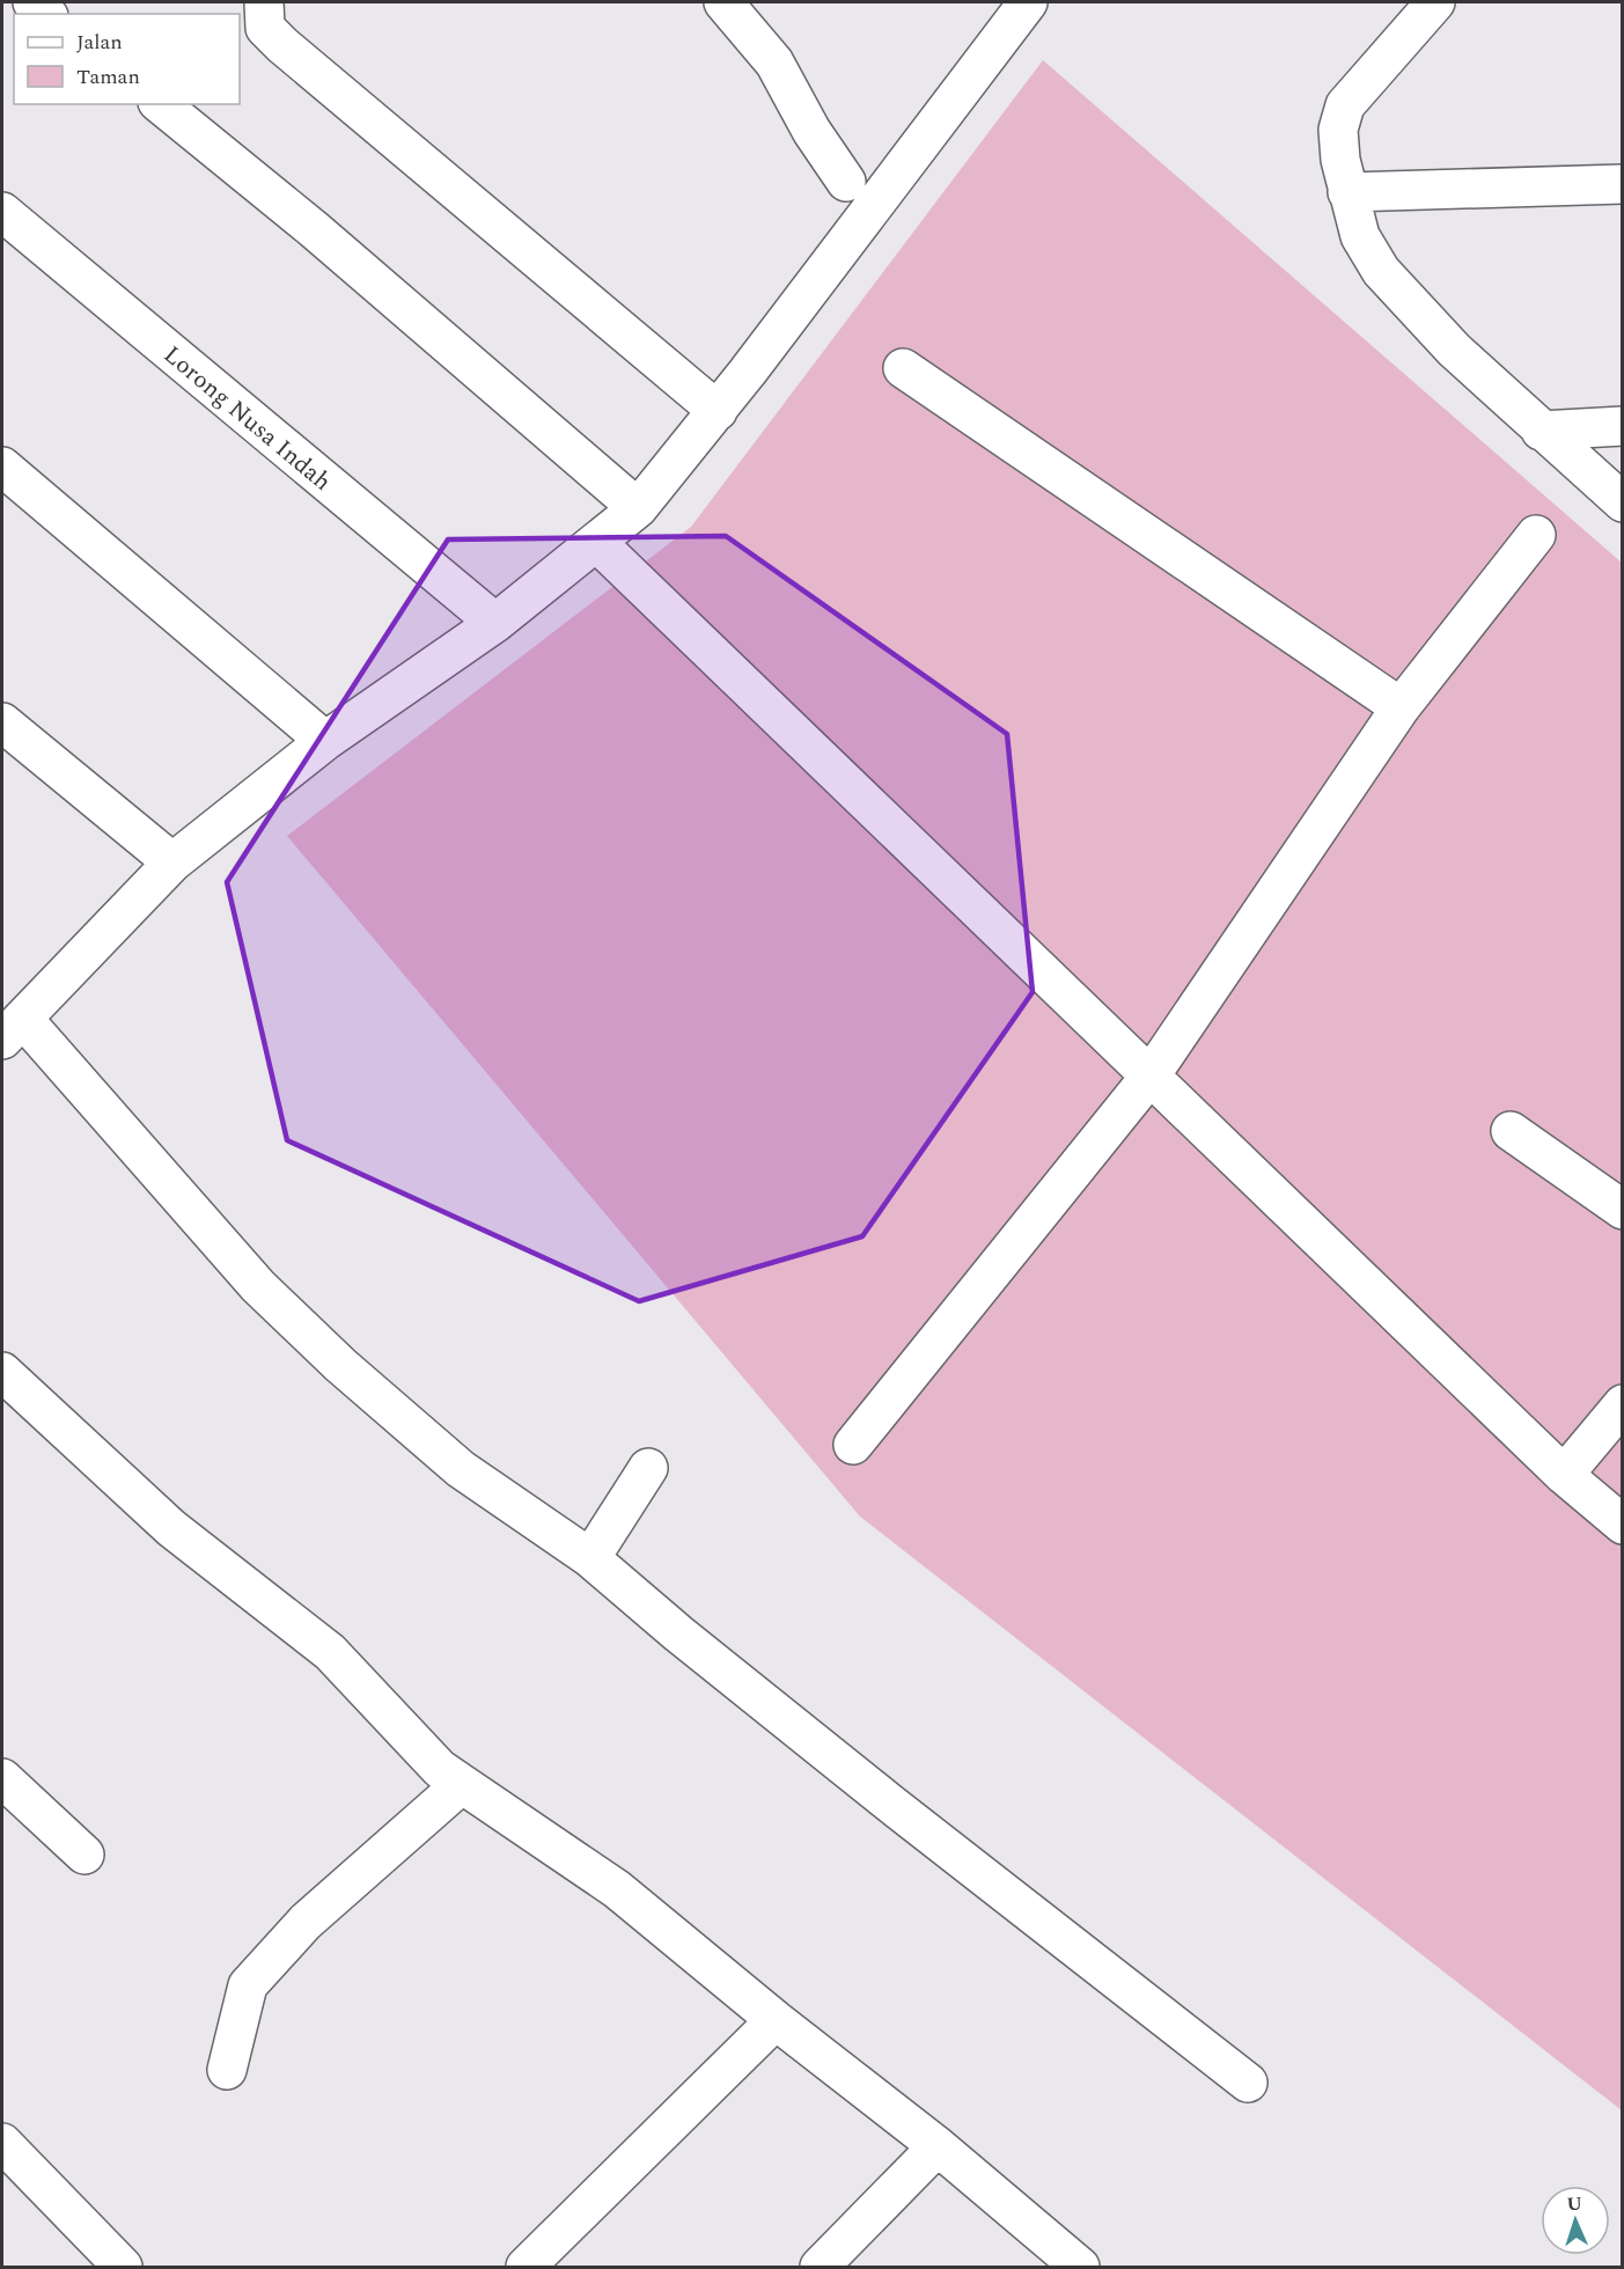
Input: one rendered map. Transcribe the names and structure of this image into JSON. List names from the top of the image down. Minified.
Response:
{"streets":{"street":["Lorong Nusa Indah"]},"legend":["Jalan","Taman"],"north":"top"}
